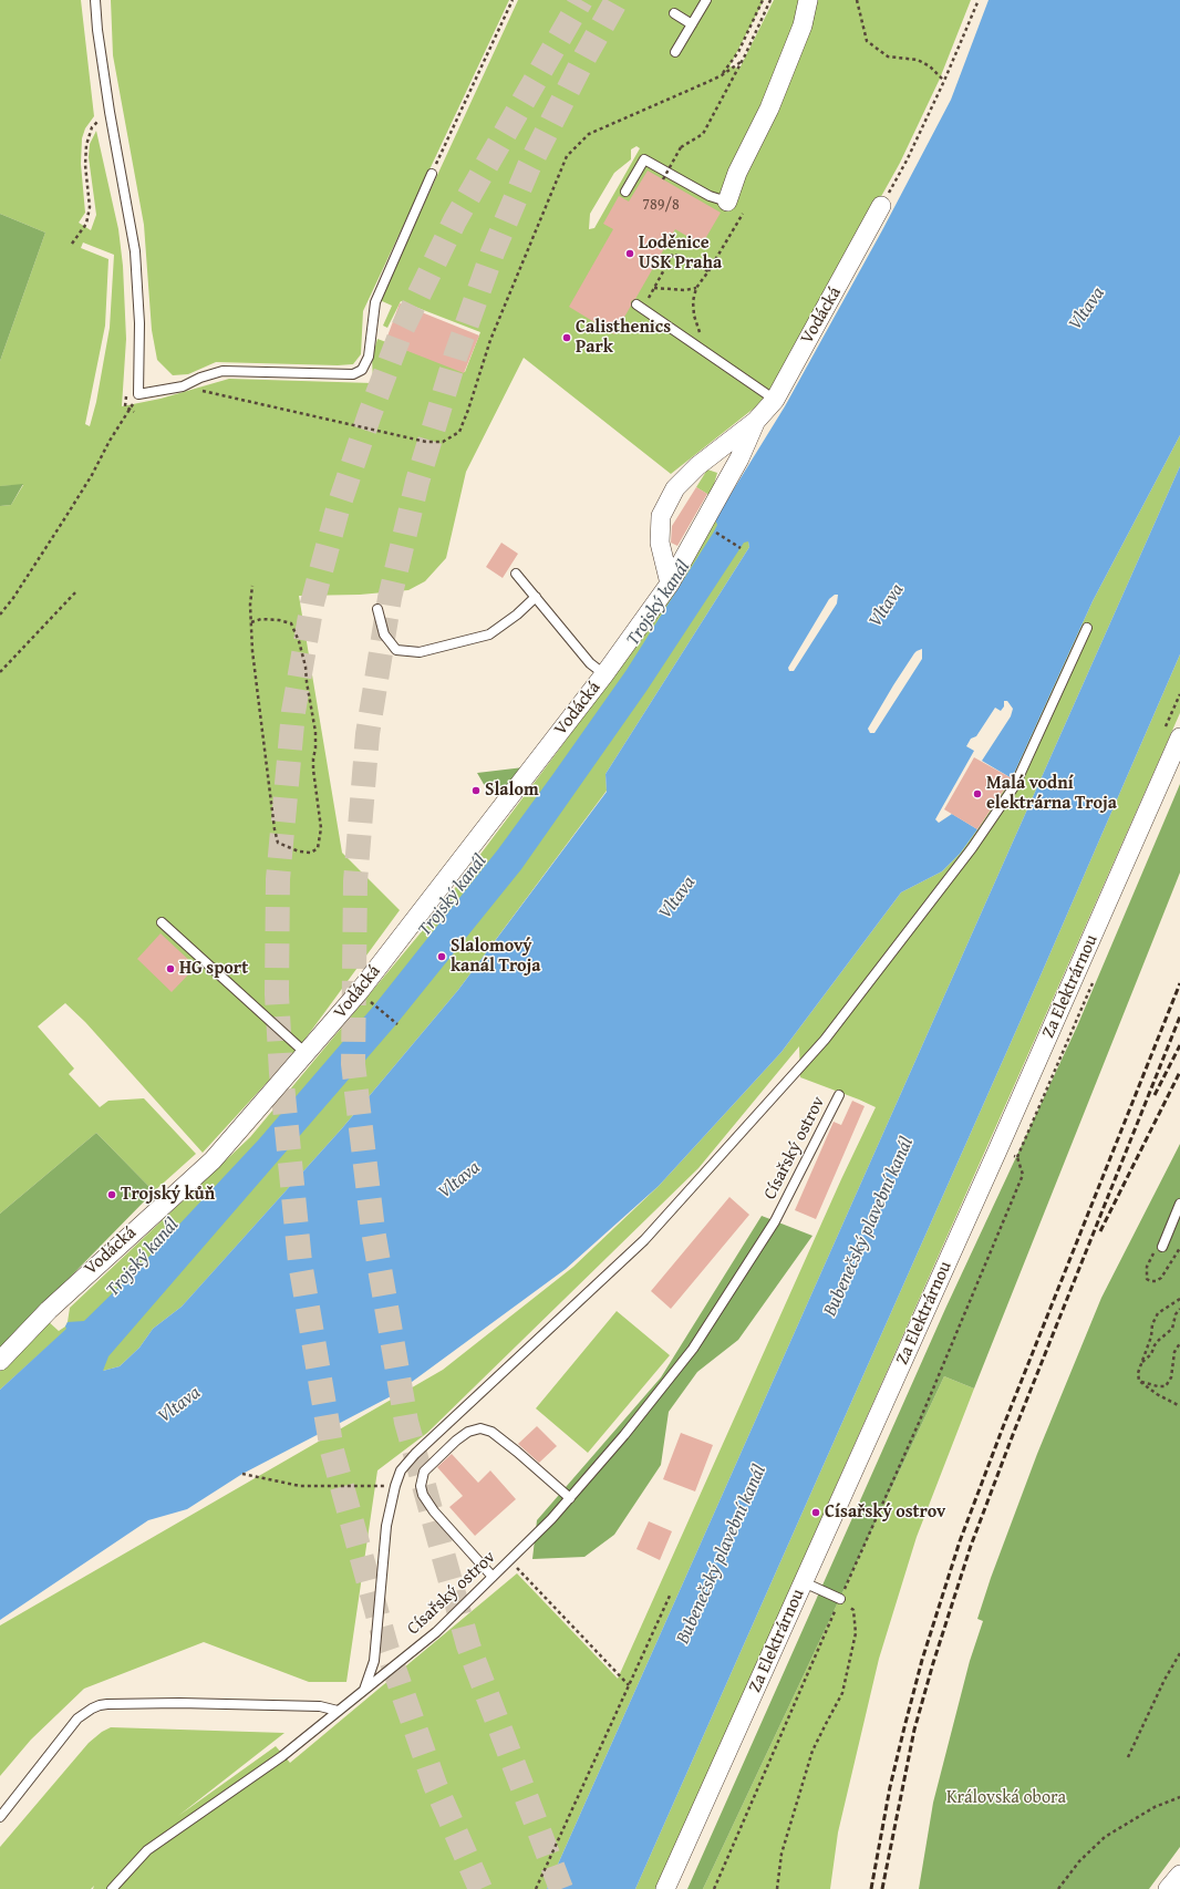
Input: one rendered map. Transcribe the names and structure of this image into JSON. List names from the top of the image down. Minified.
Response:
{"streets":{"street":["Vodácká","Za Elektrárnou"],"lane":["Císařský ostrov"]},"water":["Vltava","Trojský kanál","Bubenečský plavební kanál"],"parks":["Královská obora"],"places":["Loděnice USK Praha","Calisthenics Park","Slalom","Malá vodní elektrárna Troja","Slalomový kanál Troja","HG sport","Trojský kůň","Císařský ostrov"],"house_numbers":["789/8"]}
